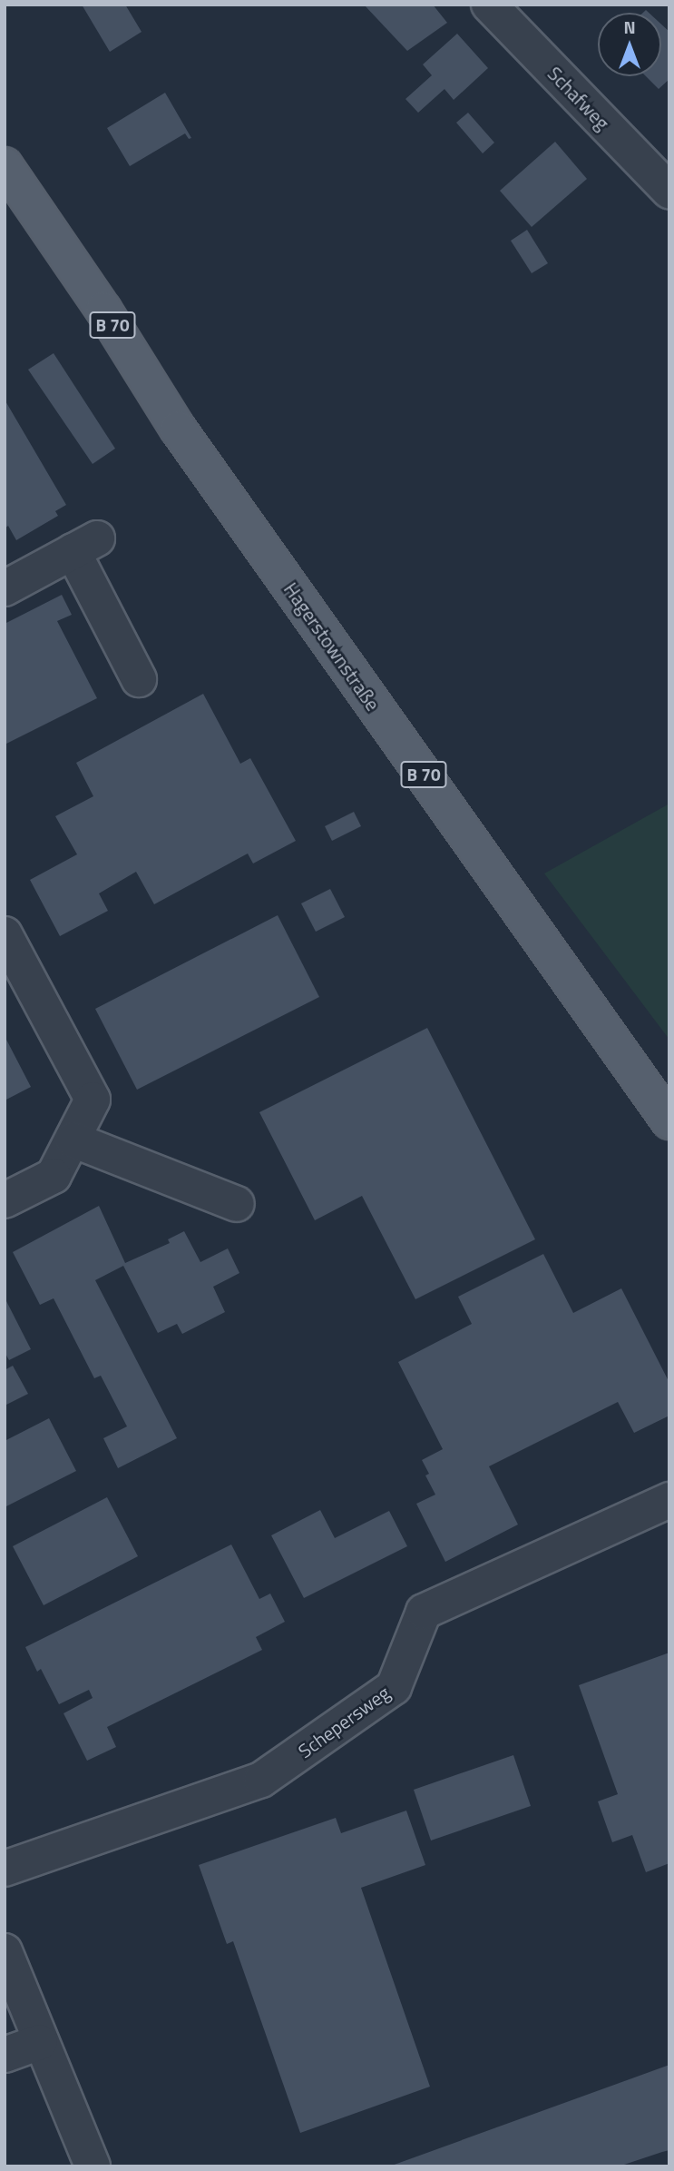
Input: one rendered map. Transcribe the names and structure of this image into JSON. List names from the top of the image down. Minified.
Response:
{"streets":{"main road":["B 70","Hagerstownstraße"],"street":["Schafweg","Schepersweg"]},"north":"top"}
